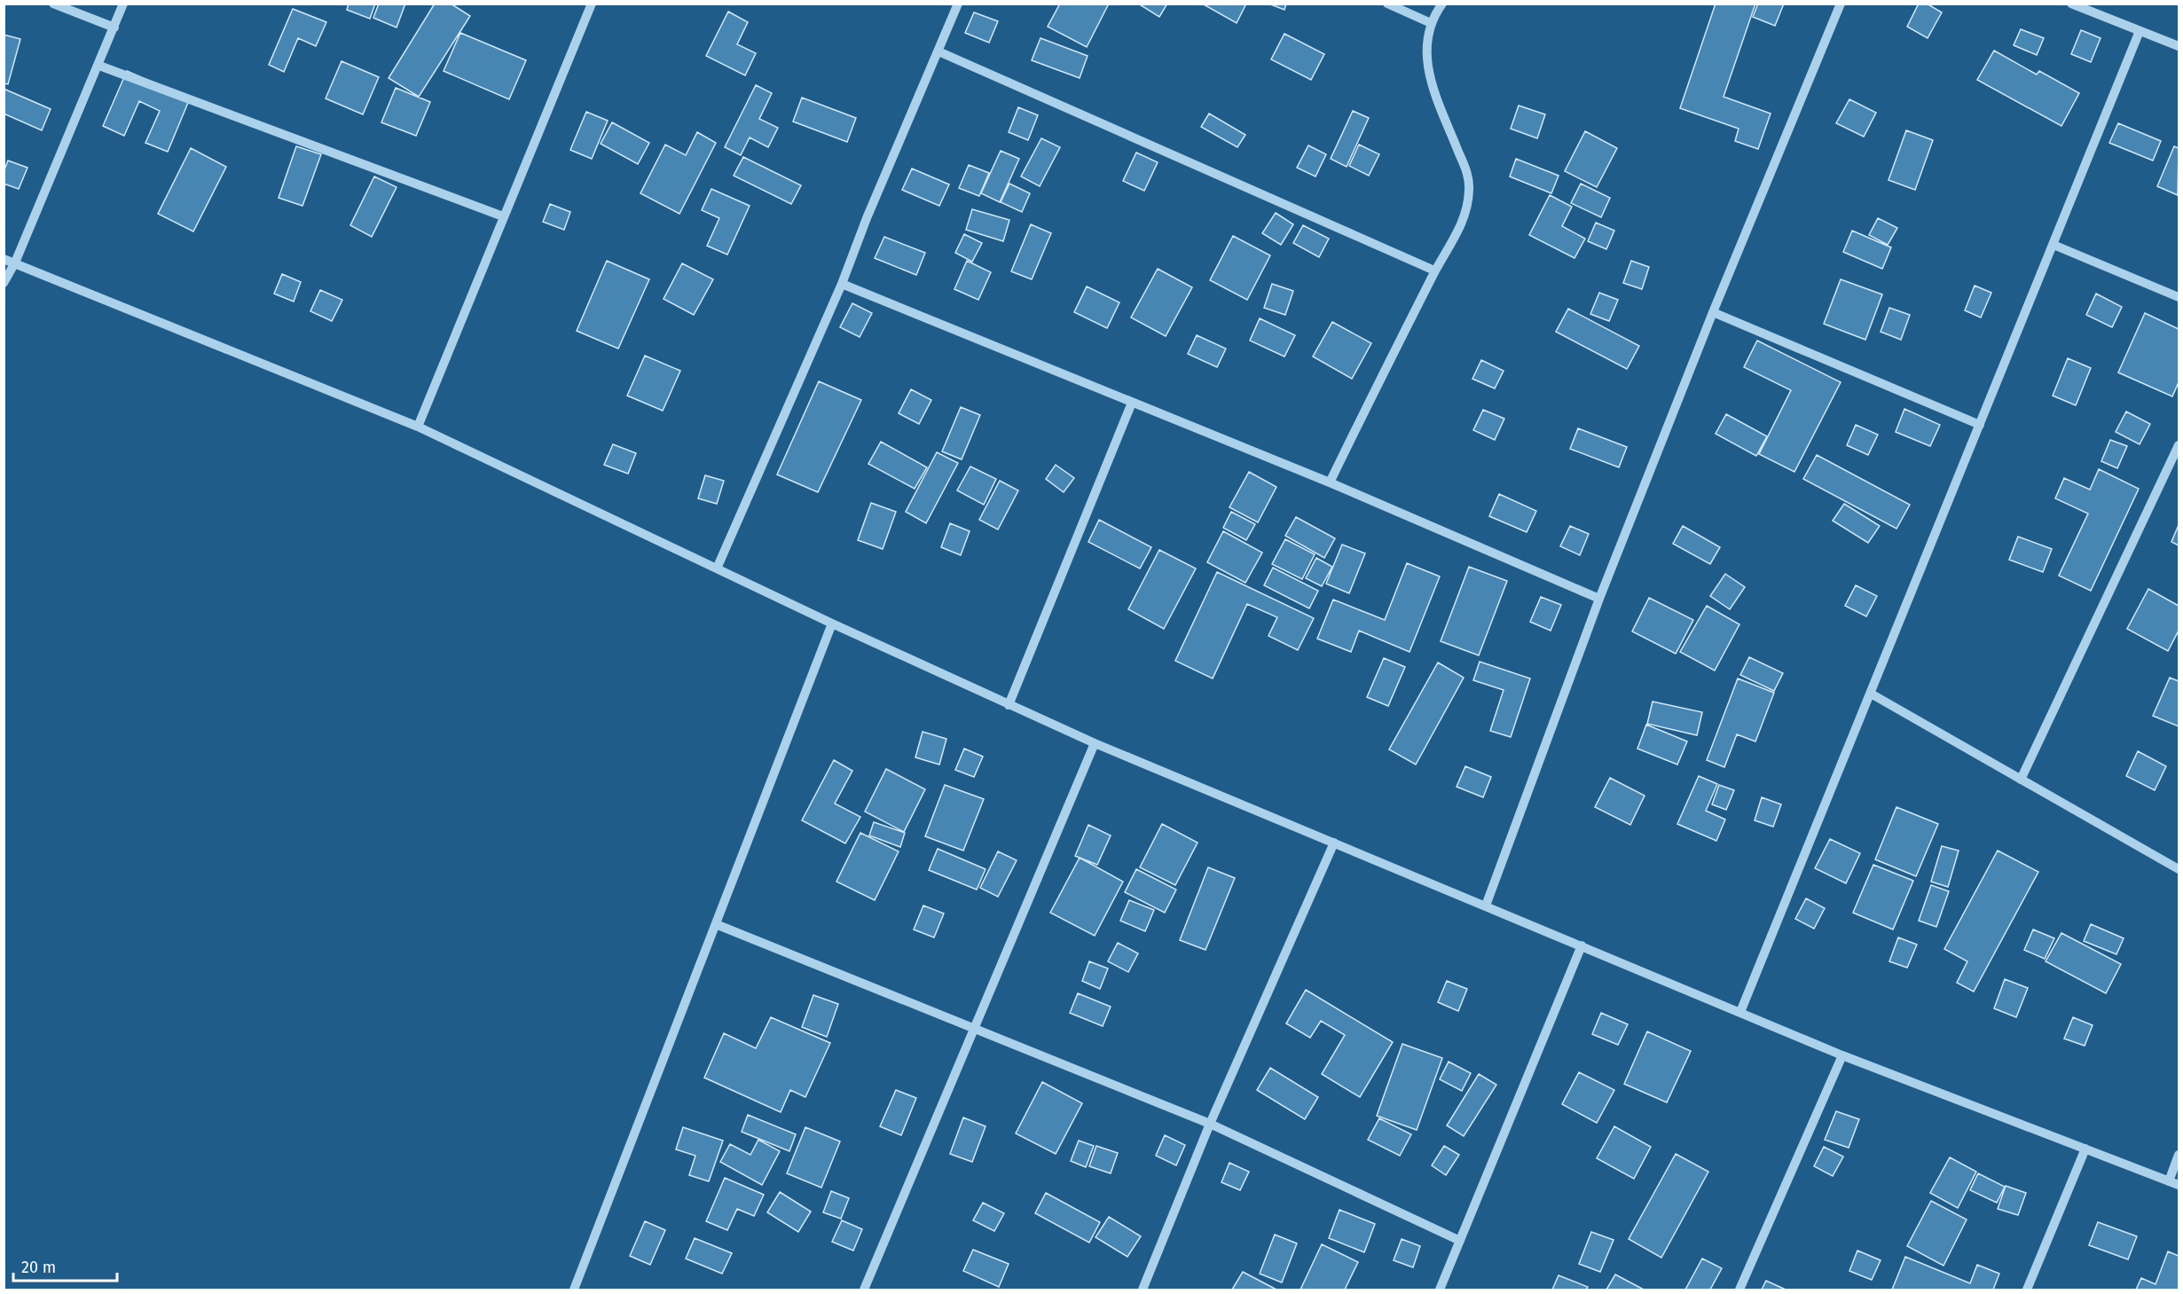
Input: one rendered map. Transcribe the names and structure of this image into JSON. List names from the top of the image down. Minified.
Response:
{"scale_bar":"20 m"}
